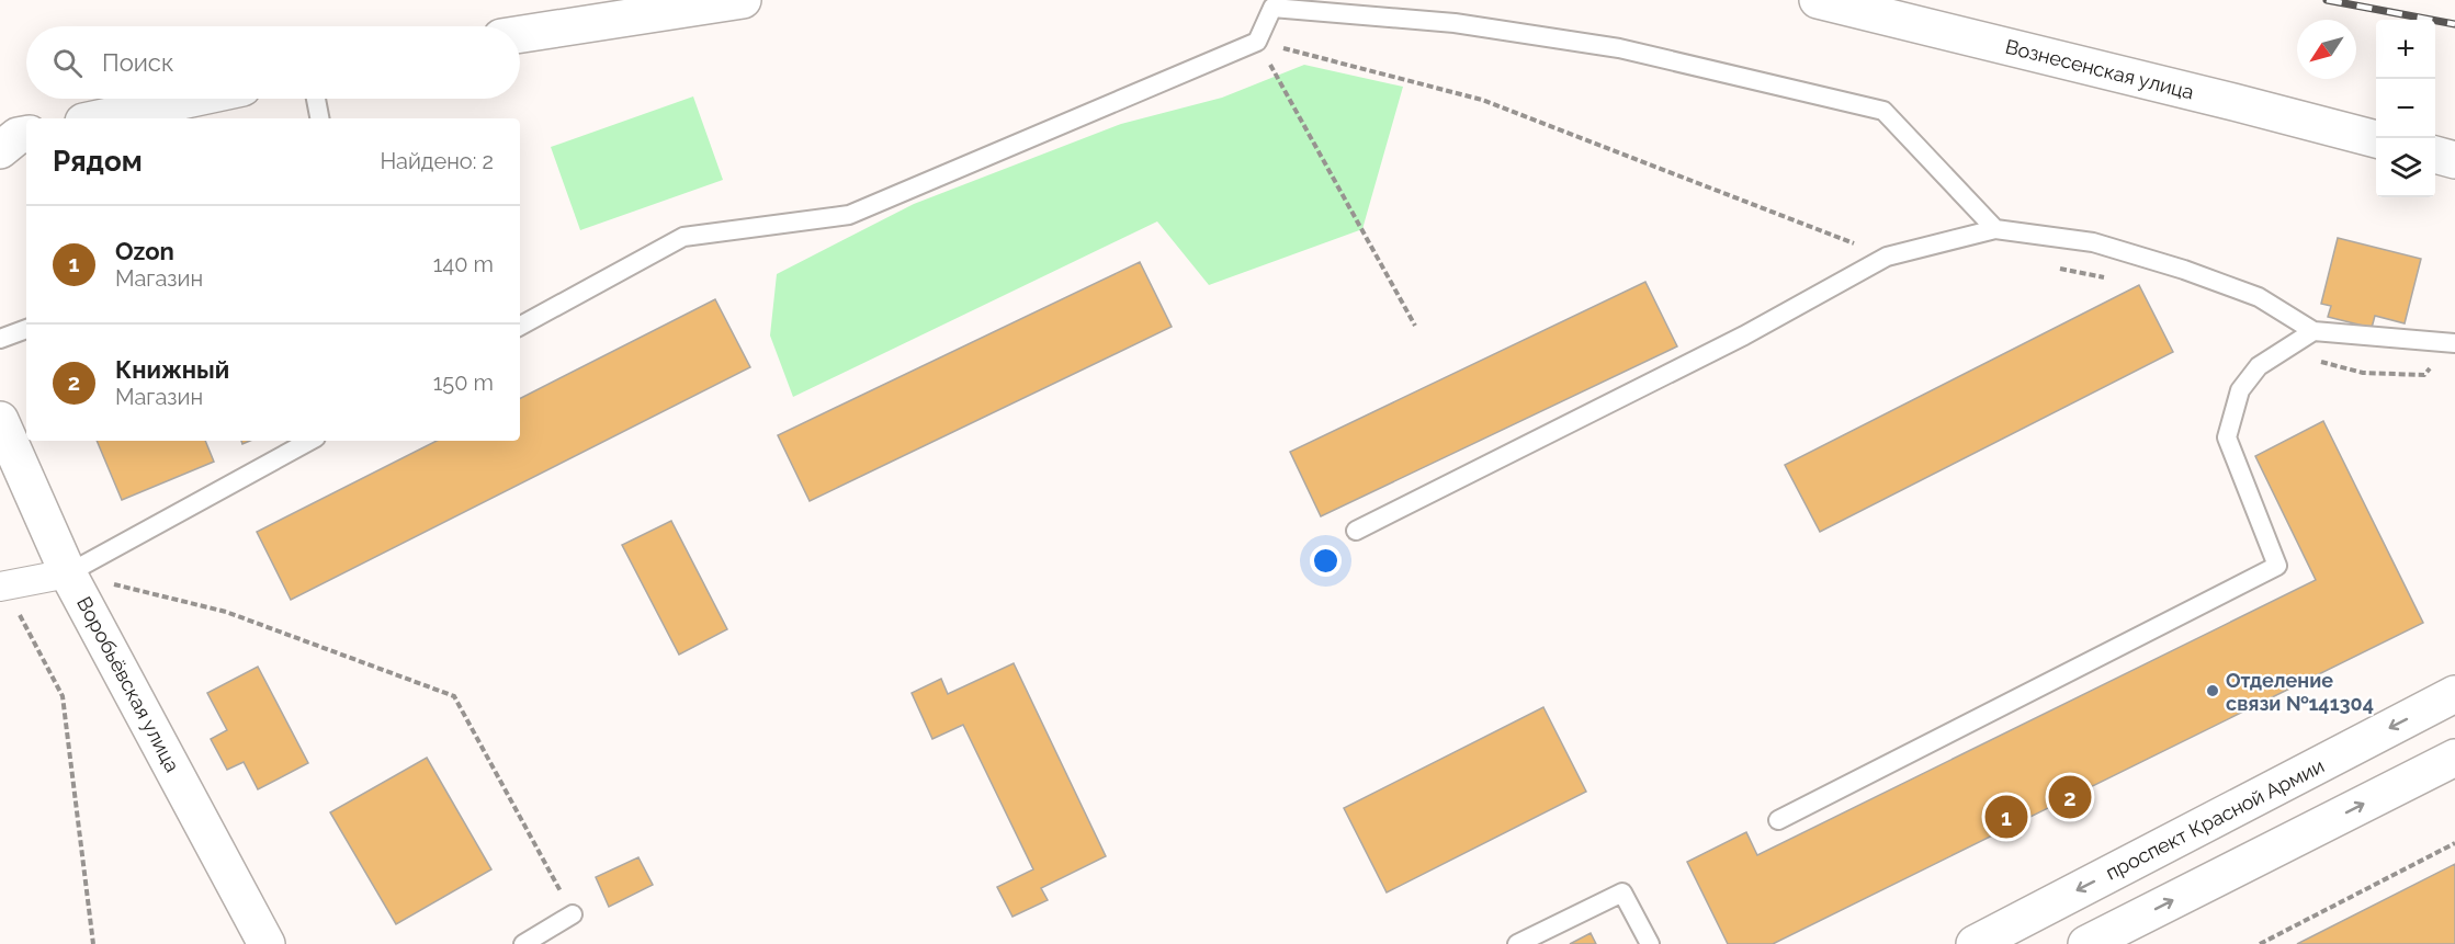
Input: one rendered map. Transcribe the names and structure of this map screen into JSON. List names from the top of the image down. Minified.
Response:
{"streets":{"main road":["Вознесенская улица","Воробьёвская улица","проспект Красной Армии"]},"places":["Отделение связи №141304"],"north":"bottom left","page":{"map_buttons":["+","−"],"search":"Поиск","heading":["Рядом","Найдено: 2"],"list":[{"mark":"1","name":"Ozon","note":"Магазин","value":"140 m"},{"mark":"2","name":"Книжный","note":"Магазин","value":"150 m"}],"pins":["2","1"]}}
